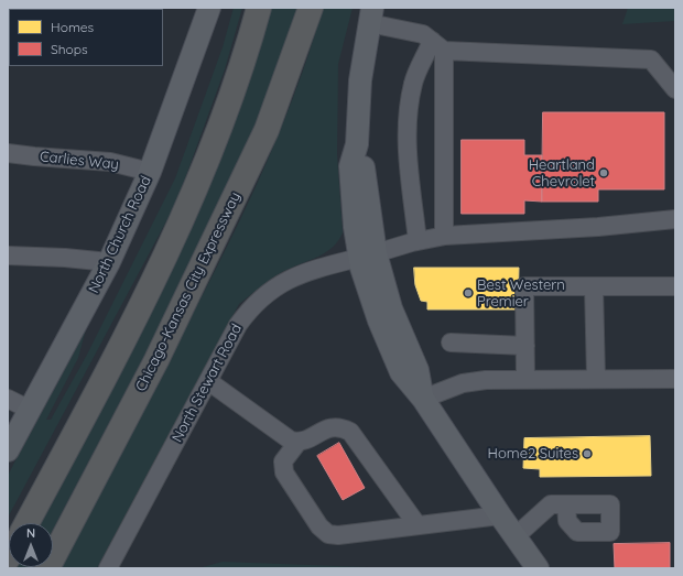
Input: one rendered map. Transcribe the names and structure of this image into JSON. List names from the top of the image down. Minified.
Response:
{"streets":{"highway":["Chicago-Kansas City Expressway"],"main road":["North Church Road"],"street":["Carlies Way","North Stewart Road"]},"crossings":[["Carlies Way","North Church Road"]],"places":["Heartland Chevrolet","Best Western Premier","Home2 Suites"],"legend":["Homes","Shops"],"north":"top"}
